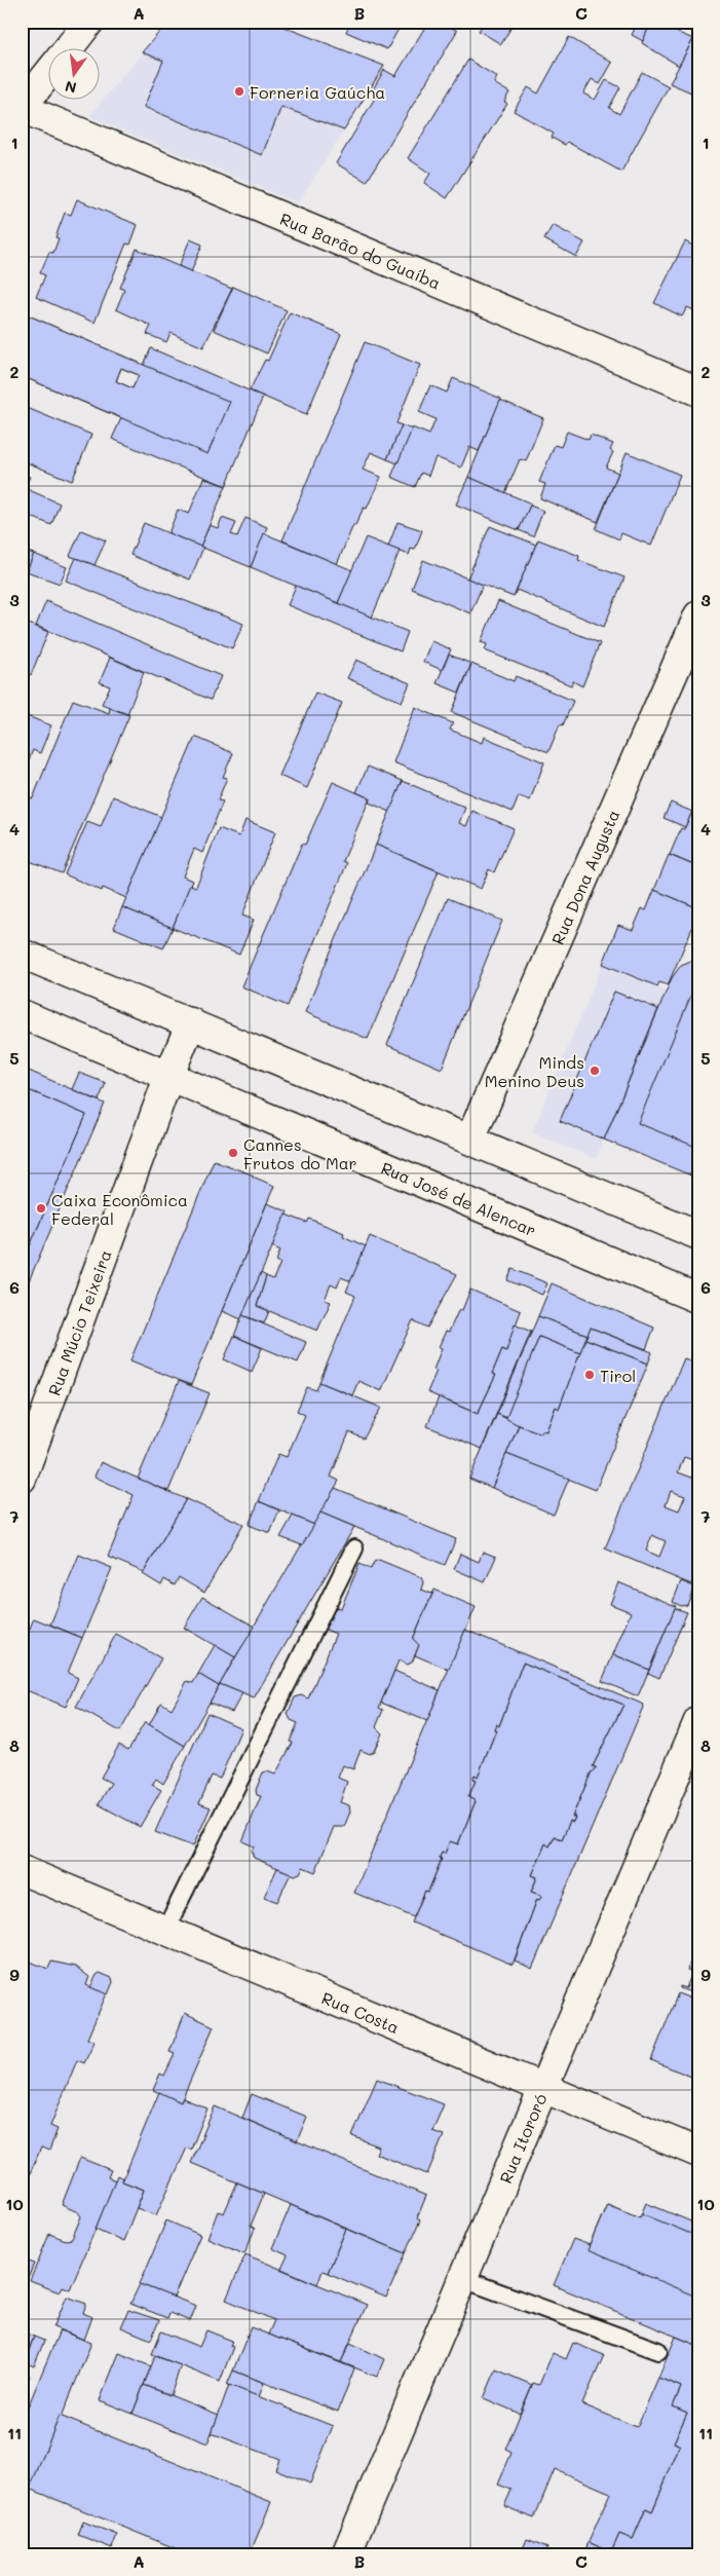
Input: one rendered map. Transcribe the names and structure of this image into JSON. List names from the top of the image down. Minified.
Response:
{"streets":{"street":["Rua Barão do Guaíba","Rua Dona Augusta","Rua José de Alencar","Rua Múcio Teixeira","Rua Costa","Rua Itororó"]},"crossings":[["Rua José de Alencar","Rua Múcio Teixeira"],["Rua Costa","Rua Itororó"]],"places":["Forneria Gaúcha","Minds Menino Deus","Cannes Frutos do Mar","Caixa Econômica Federal","Tirol"],"north":"bottom","grid":{"columns":["A","B","C"],"rows":["1","2","3","4","5","6","7","8","9","10","11"]}}
